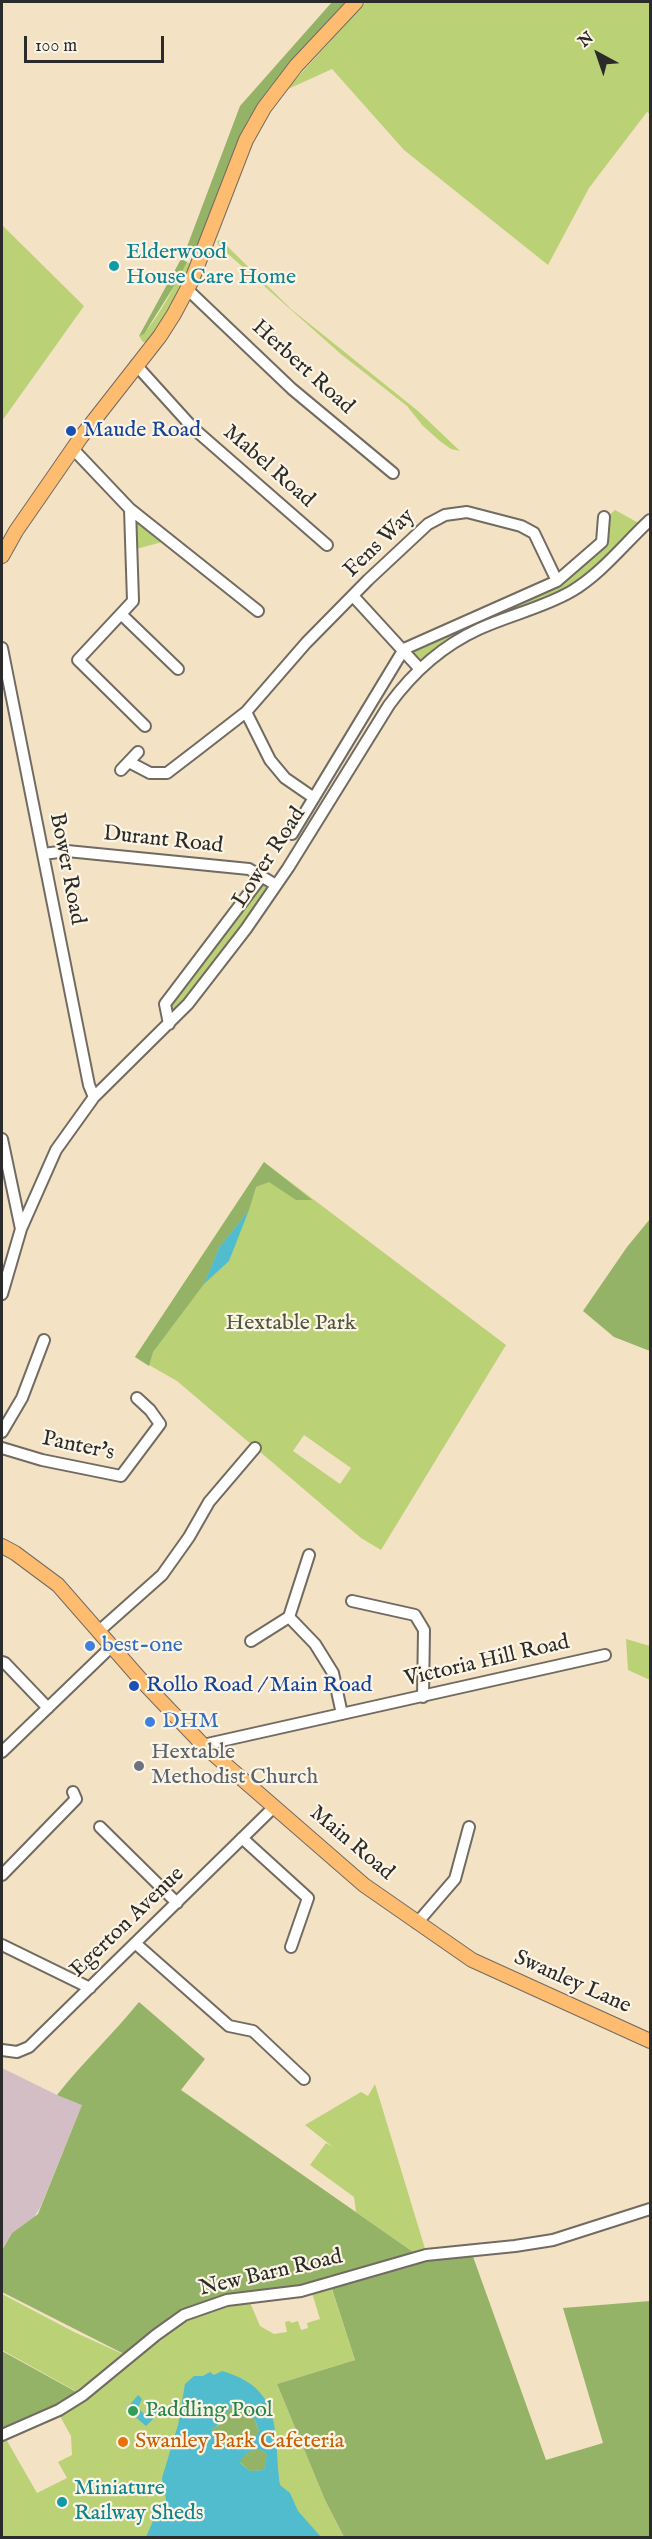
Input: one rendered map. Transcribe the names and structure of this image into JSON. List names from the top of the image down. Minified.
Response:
{"streets":{"main road":["Main Road","Swanley Lane"],"street":["Herbert Road","Mabel Road","Fens Way","Durant Road","Lower Road","Bower Road","Panter's","Victoria Hill Road","Egerton Avenue","New Barn Road"]},"crossings":[["Durant Road","Lower Road"],["Durant Road","Bower Road"],["Lower Road","Bower Road"],["Victoria Hill Road","Main Road"],["Main Road","Egerton Avenue"],["Main Road","Swanley Lane"]],"parks":["Hextable Park"],"places":["Elderwood House Care Home","Maude Road","best-one","Rollo Road / Main Road","DHM","Hextable Methodist Church","Paddling Pool","Swanley Park Cafeteria","Miniature Railway Sheds"],"scale_bar":"100 m","north":"top left"}
